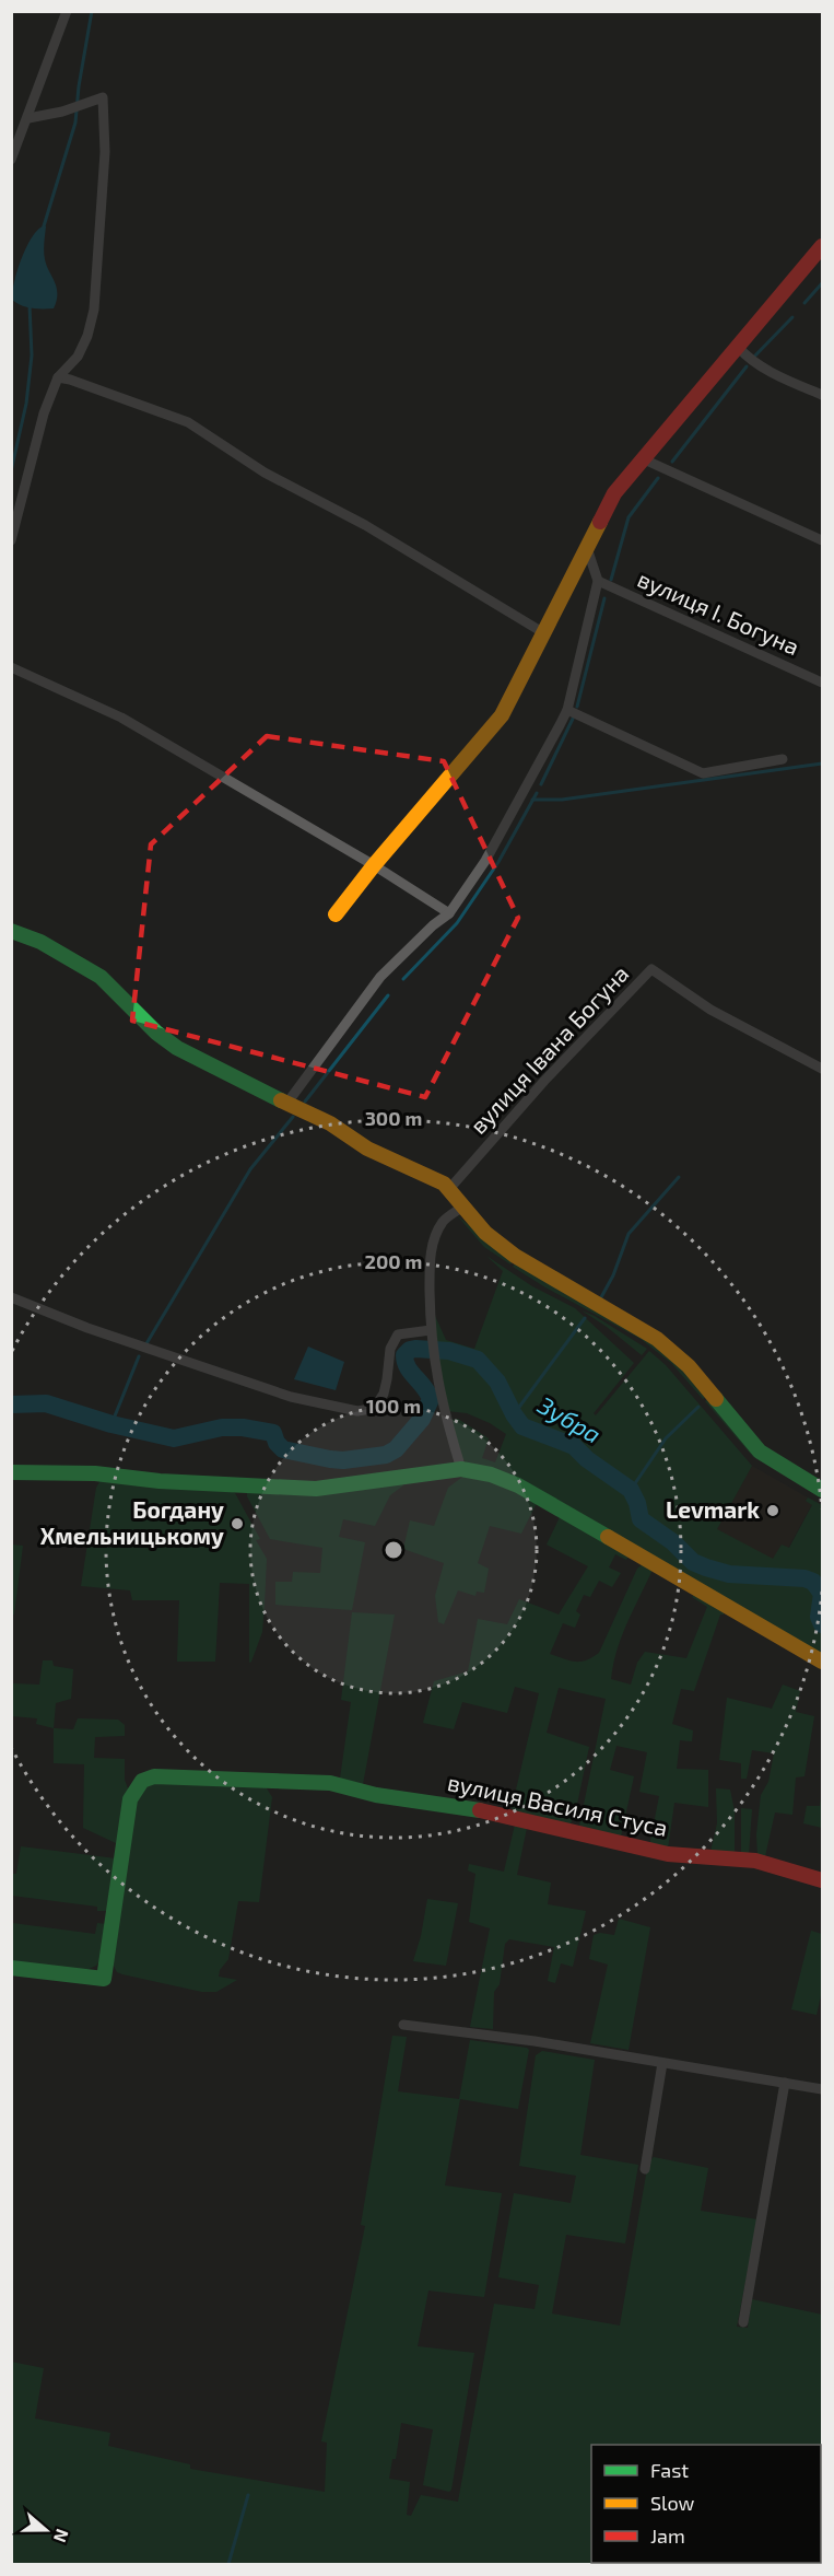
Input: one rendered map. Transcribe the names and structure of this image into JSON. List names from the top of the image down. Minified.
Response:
{"streets":{"street":["вулиця І. Богуна","вулиця Івана Богуна","вулиця Василя Стуса"]},"water":["Зубра"],"places":["Levmark","Богдану Хмельницькому"],"legend":["Fast","Slow","Jam"],"north":"right","rings":["300 m","200 m","100 m"]}
